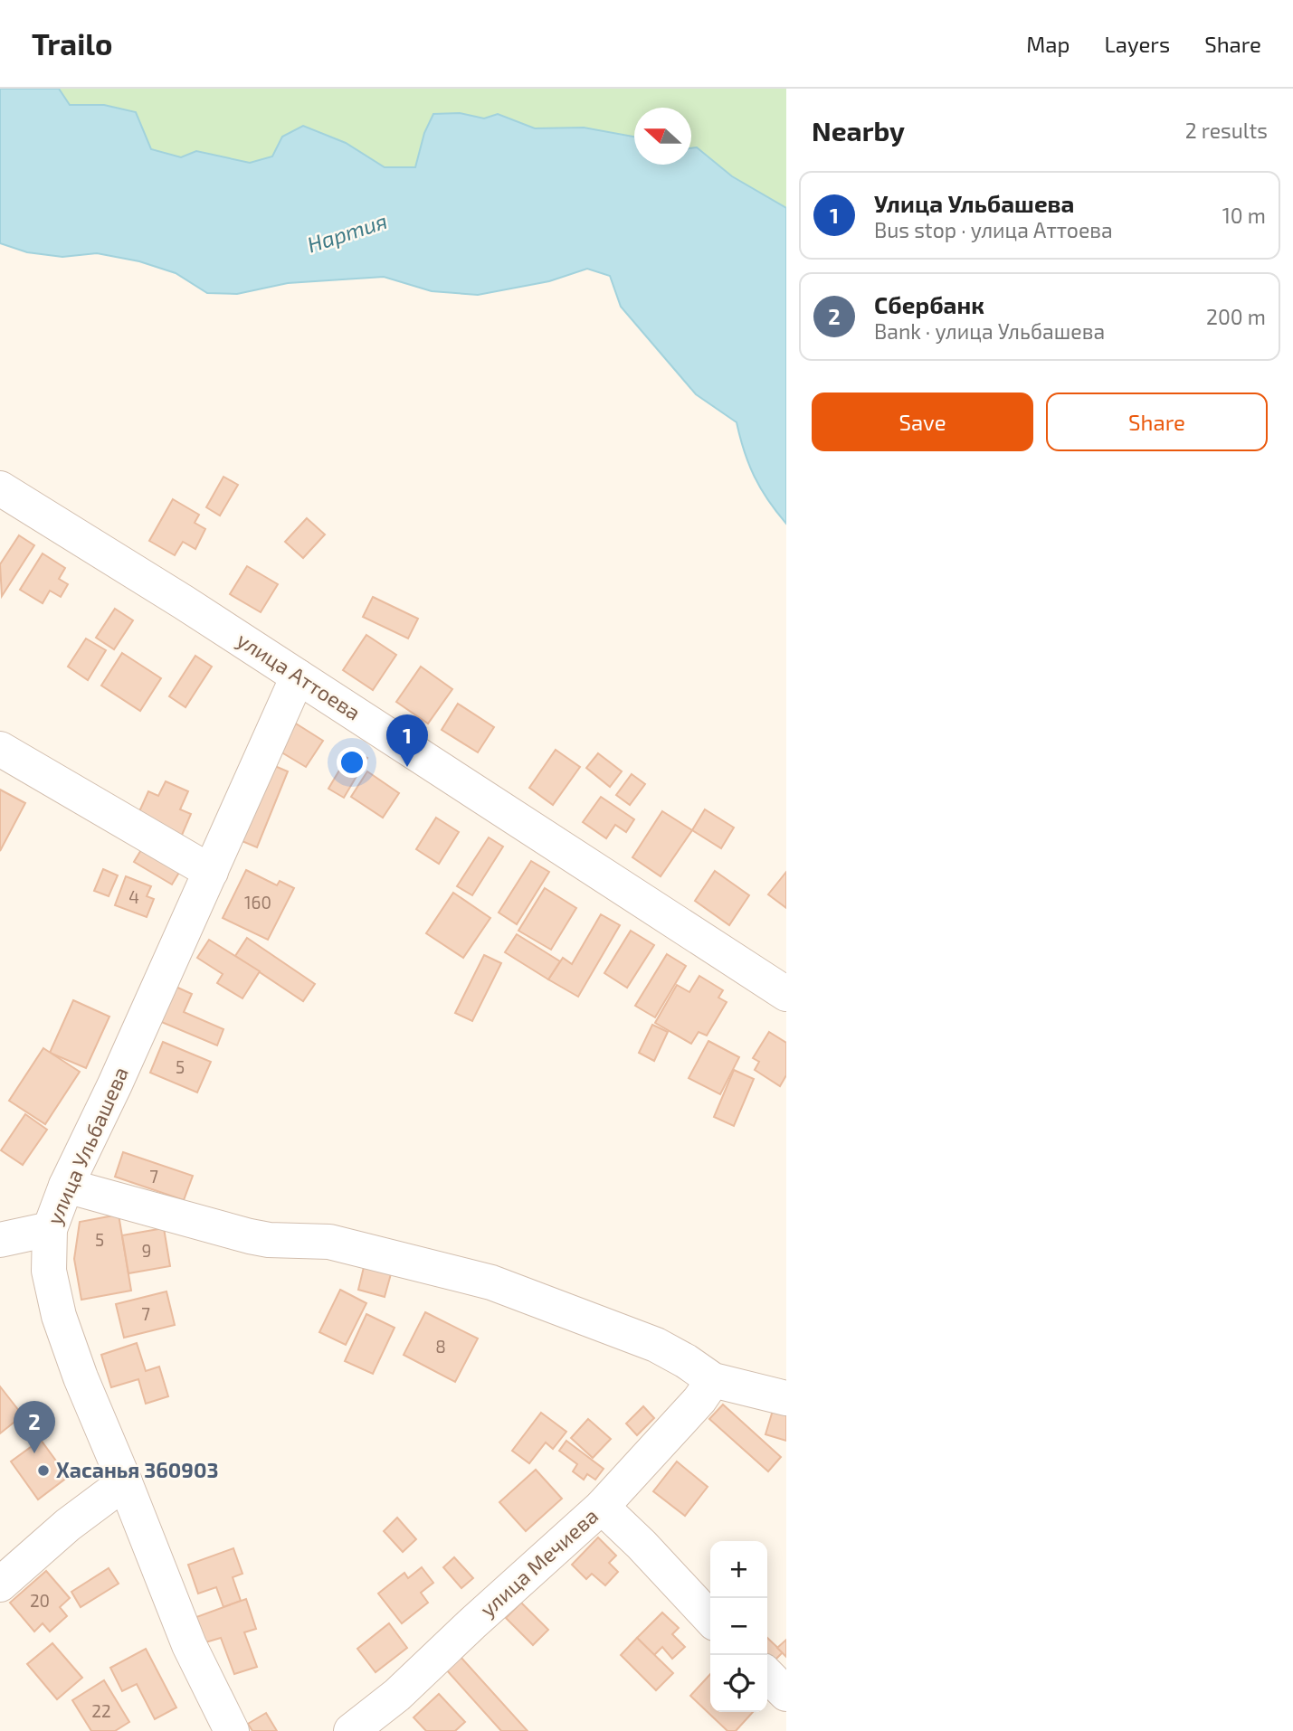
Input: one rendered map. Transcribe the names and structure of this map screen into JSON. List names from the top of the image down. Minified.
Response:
{"streets":{"street":["улица Аттоева","улица Ульбашева","улица Мечиева"]},"crossings":[["улица Аттоева","улица Ульбашева"]],"water":["Нартия"],"places":["Хасанья 360903"],"house_numbers":["4","160","5","7","5","9","7","8","20","22"],"north":"left","page":{"header":"Trailo","nav":["Map","Layers","Share"],"heading":["Nearby","2 results"],"list":[{"mark":"1","name":"Улица Ульбашева","note":"Bus stop · улица Аттоева","value":"10 m"},{"mark":"2","name":"Сбербанк","note":"Bank · улица Ульбашева","value":"200 m"}],"buttons":["Save","Share"],"pins":["1","2"],"map_buttons":["+","−"]}}
